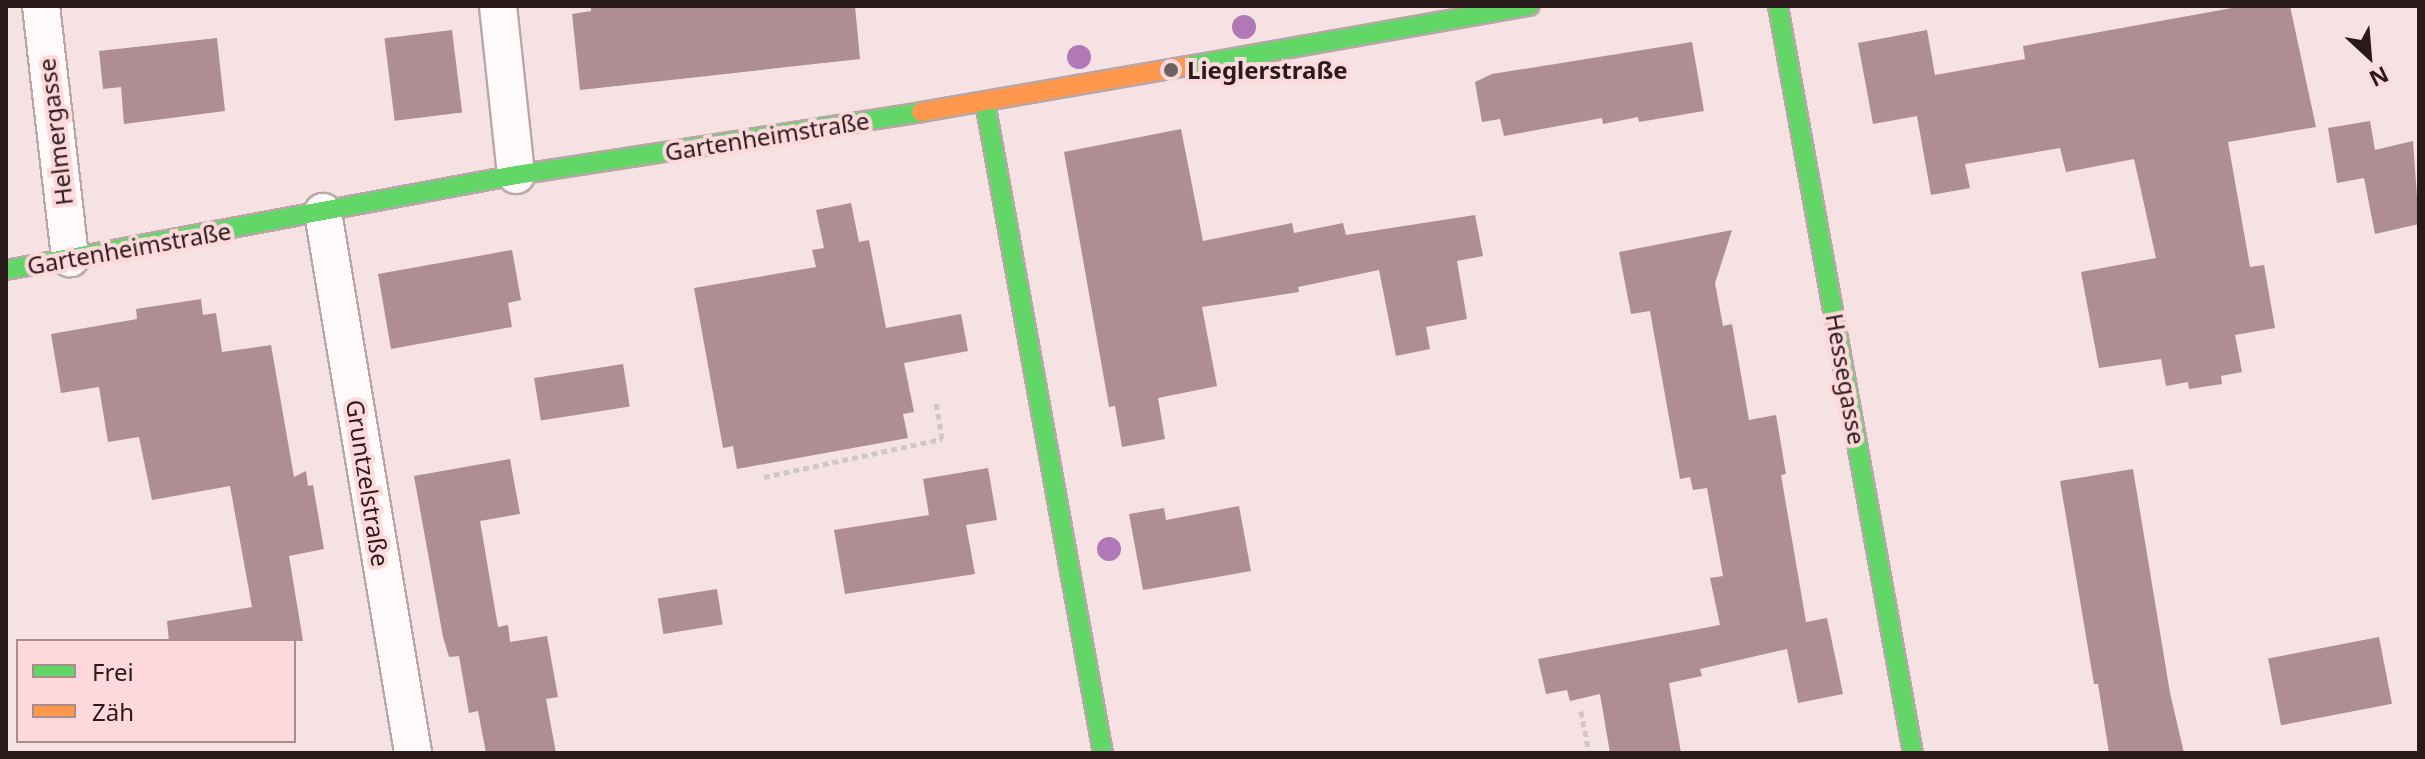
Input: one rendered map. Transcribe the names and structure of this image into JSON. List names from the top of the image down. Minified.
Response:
{"streets":{"street":["Helmergasse","Gartenheimstraße","Hessegasse","Gruntzelstraße"]},"crossings":[["Helmergasse","Gartenheimstraße"],["Gartenheimstraße","Gruntzelstraße"]],"places":["Lieglerstraße"],"legend":["Frei","Zäh"],"north":"bottom right"}
